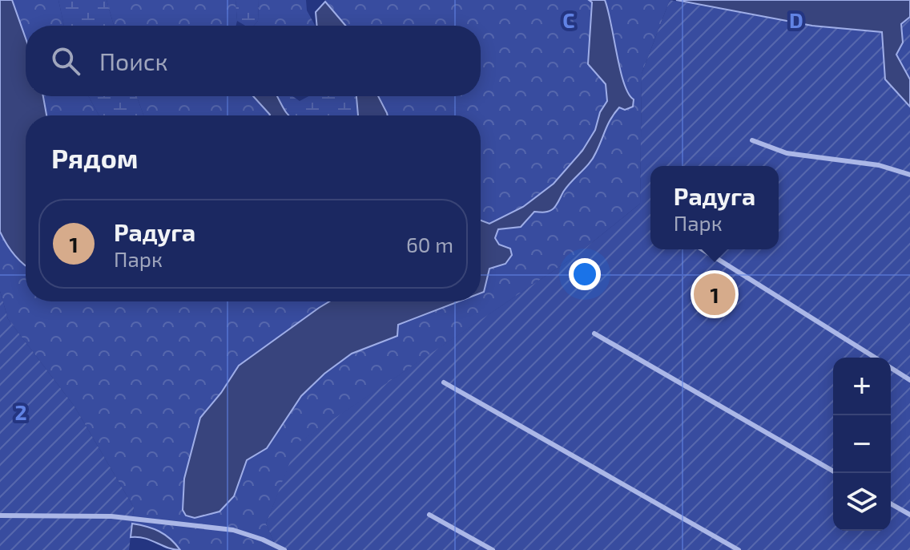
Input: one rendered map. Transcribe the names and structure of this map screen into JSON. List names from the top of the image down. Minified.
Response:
{"page":{"search":"Поиск","heading":"Рядом","popup":["Радуга","Парк"],"list":[{"mark":"1","name":"Радуга","note":"Парк","value":"60 m"}],"pins":"1","map_buttons":["+","−"]},"grid":{"columns":["C","D"],"rows":["2"]}}
